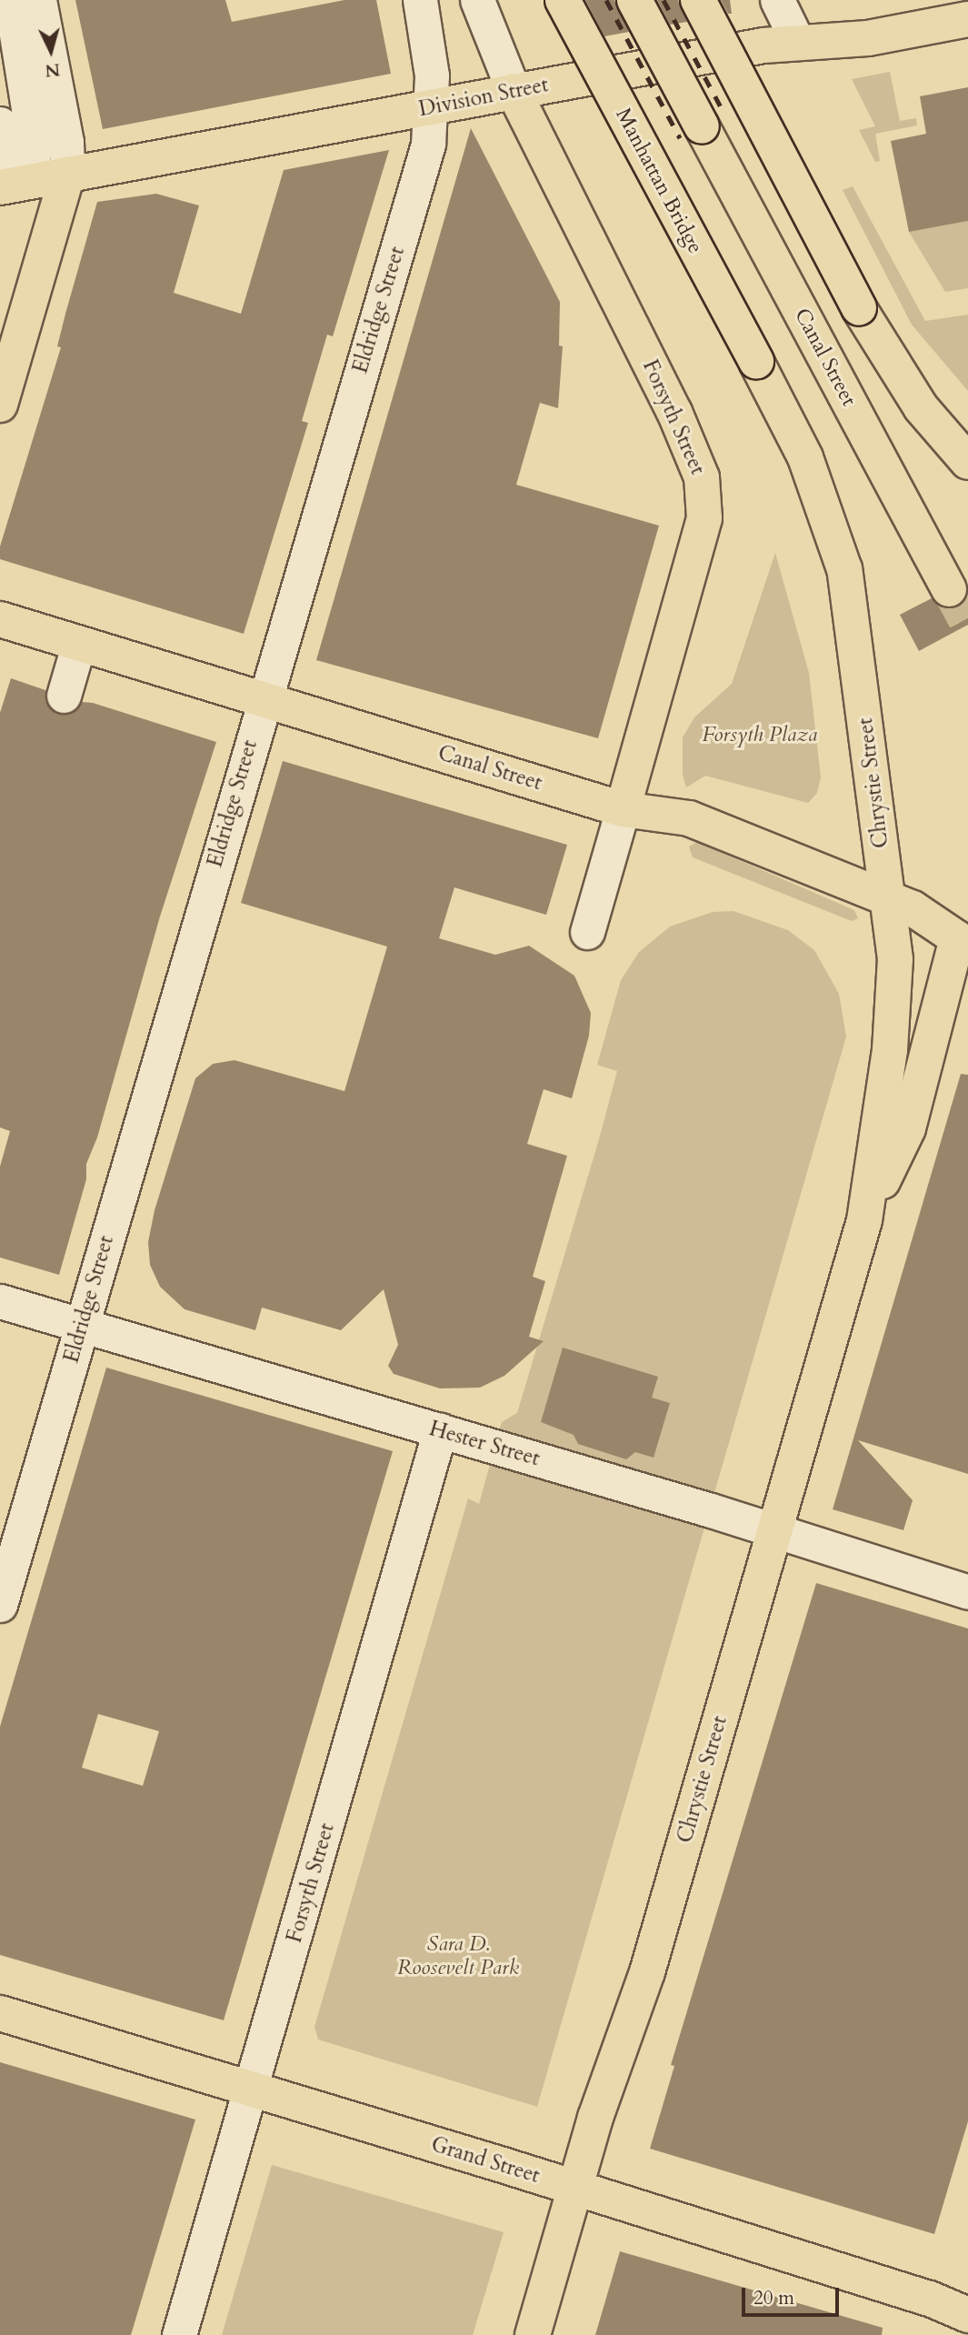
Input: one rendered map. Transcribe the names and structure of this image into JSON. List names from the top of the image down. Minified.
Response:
{"streets":{"main road":["Division Street","Manhattan Bridge","Canal Street","Forsyth Street","Chrystie Street","Grand Street"],"street":["Eldridge Street","Hester Street"]},"crossings":[["Division Street","Eldridge Street"],["Division Street","Forsyth Street"],["Manhattan Bridge","Chrystie Street"],["Eldridge Street","Canal Street"],["Eldridge Street","Hester Street"],["Canal Street","Forsyth Street"],["Canal Street","Chrystie Street"],["Forsyth Street","Hester Street"],["Forsyth Street","Grand Street"],["Chrystie Street","Hester Street"],["Chrystie Street","Grand Street"]],"parks":["Forsyth Plaza","Sara D. Roosevelt Park"],"scale_bar":"20 m","north":"bottom"}
